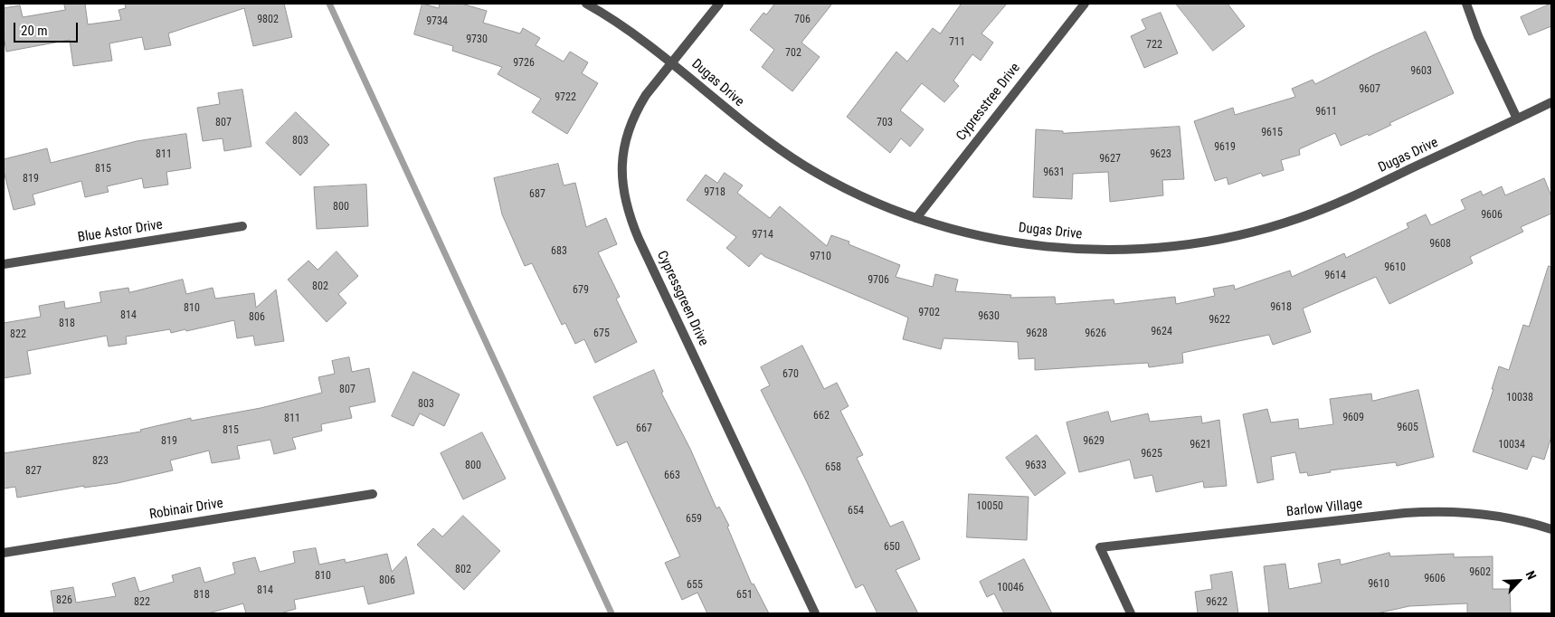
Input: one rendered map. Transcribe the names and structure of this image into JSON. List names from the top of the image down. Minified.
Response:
{"streets":{"street":["Dugas Drive","Cypresstree Drive","Blue Astor Drive","Cypressgreen Drive","Barlow Village","Robinair Drive"]},"crossings":[["Dugas Drive","Cypresstree Drive"],["Dugas Drive","Cypressgreen Drive"]],"house_numbers":["9802","706","9734","9730","711","722","702","9726","9603","9607","9722","9611","807","703","9615","803","9619","811","9623","9627","815","9631","819","9718","687","800","9606","9714","9608","683","9710","9610","9614","9706","802","679","9618","810","9702","814","9630","806","9622","818","9624","675","9628","9626","822","670","807","10038","803","662","9609","811","9605","667","815","819","9629","9621","10034","9625","823","800","9633","658","827","663","10050","654","659","650","802","9602","810","9606","806","9610","655","10046","814","818","651","826","822","9622"],"scale_bar":"20 m","north":"top right"}
